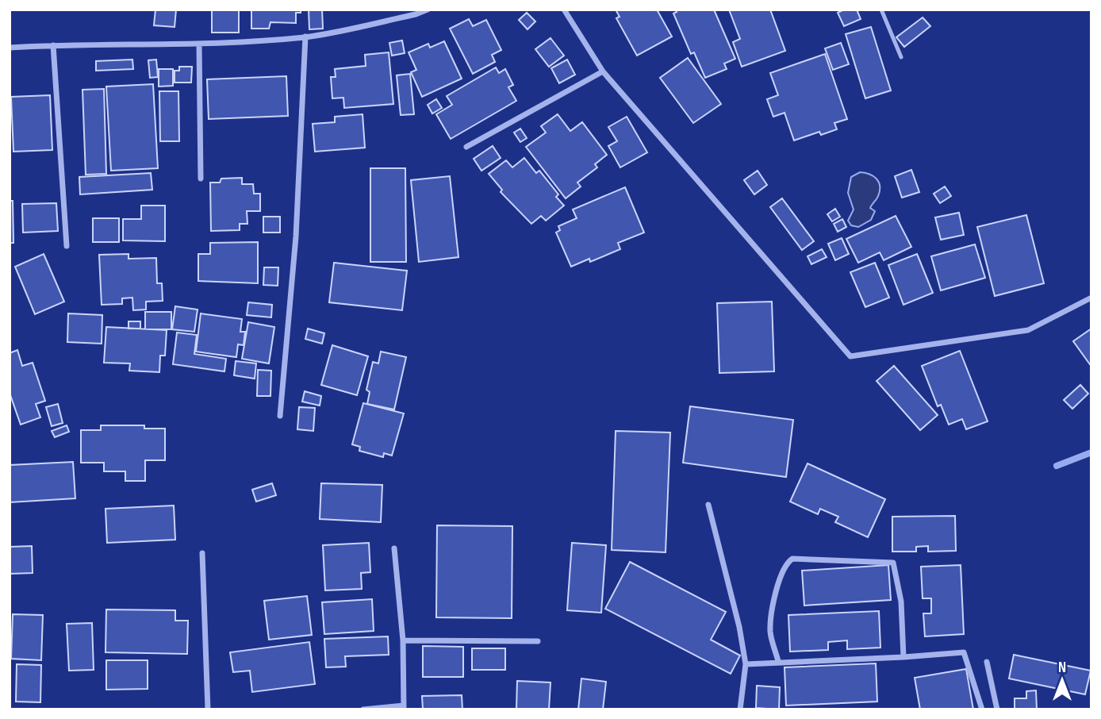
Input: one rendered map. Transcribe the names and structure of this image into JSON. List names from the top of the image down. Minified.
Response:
{"north":"top"}
